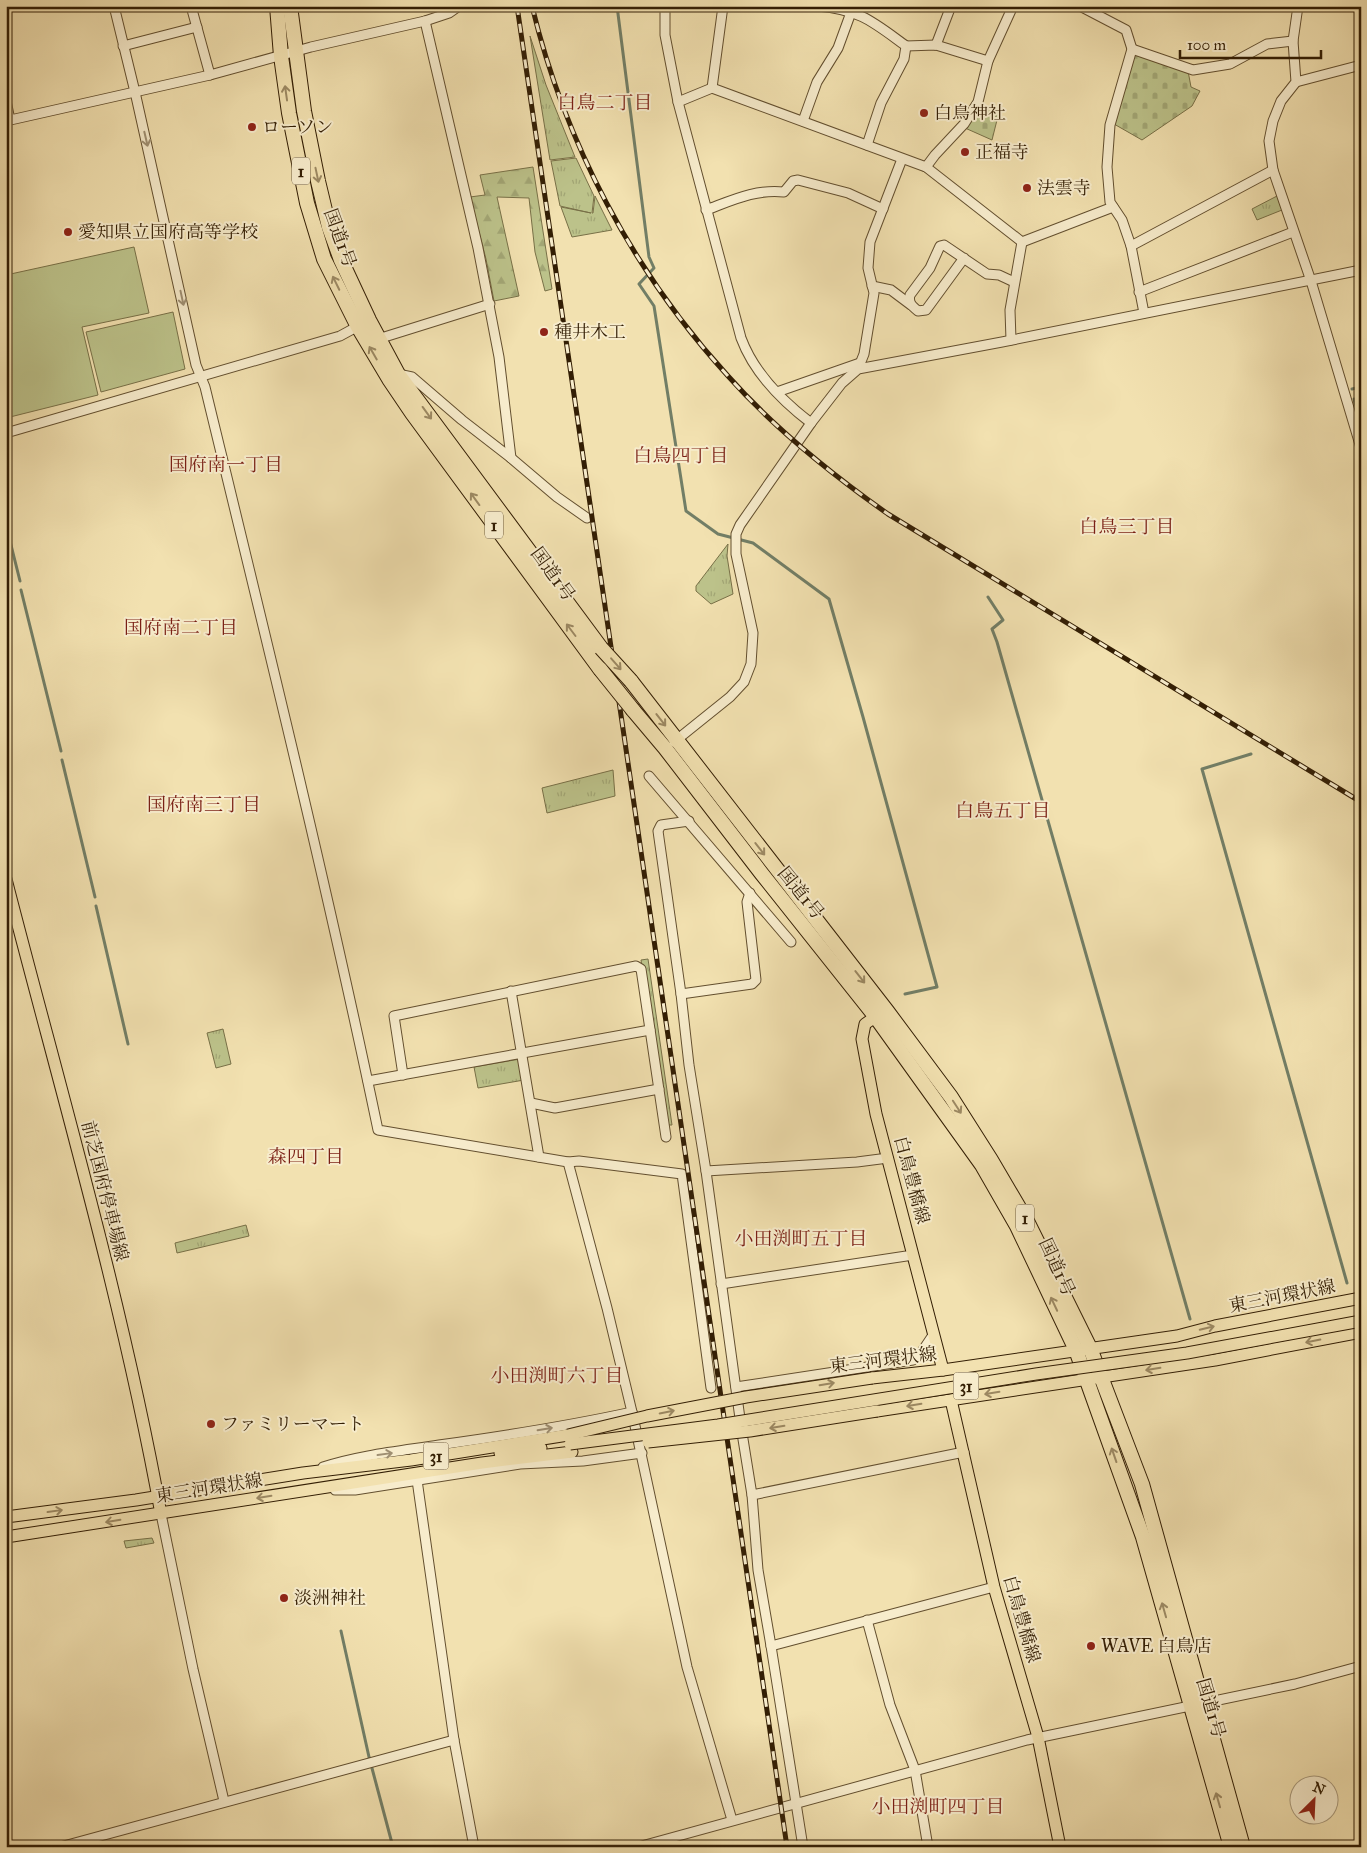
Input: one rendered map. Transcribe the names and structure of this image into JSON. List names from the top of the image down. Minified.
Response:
{"streets":{"highway":["1","国道1号"],"main road":["白鳥豊橋線","前芝国府停車場線","東三河環状線","31"]},"crossings":[["国道1号","白鳥豊橋線"],["国道1号","東三河環状線"],["白鳥豊橋線","東三河環状線"],["前芝国府停車場線","東三河環状線"]],"districts":["白鳥二丁目","白鳥四丁目","国府南一丁目","白鳥三丁目","国府南二丁目","国府南三丁目","白鳥五丁目","森四丁目","小田渕町五丁目","小田渕町六丁目","小田渕町四丁目"],"places":["白鳥神社","ローソン","正福寺","法雲寺","愛知県立国府高等学校","種井木工","ファミリーマート","淡洲神社","WAVE 白鳥店"],"scale_bar":"100 m","north":"top right"}
